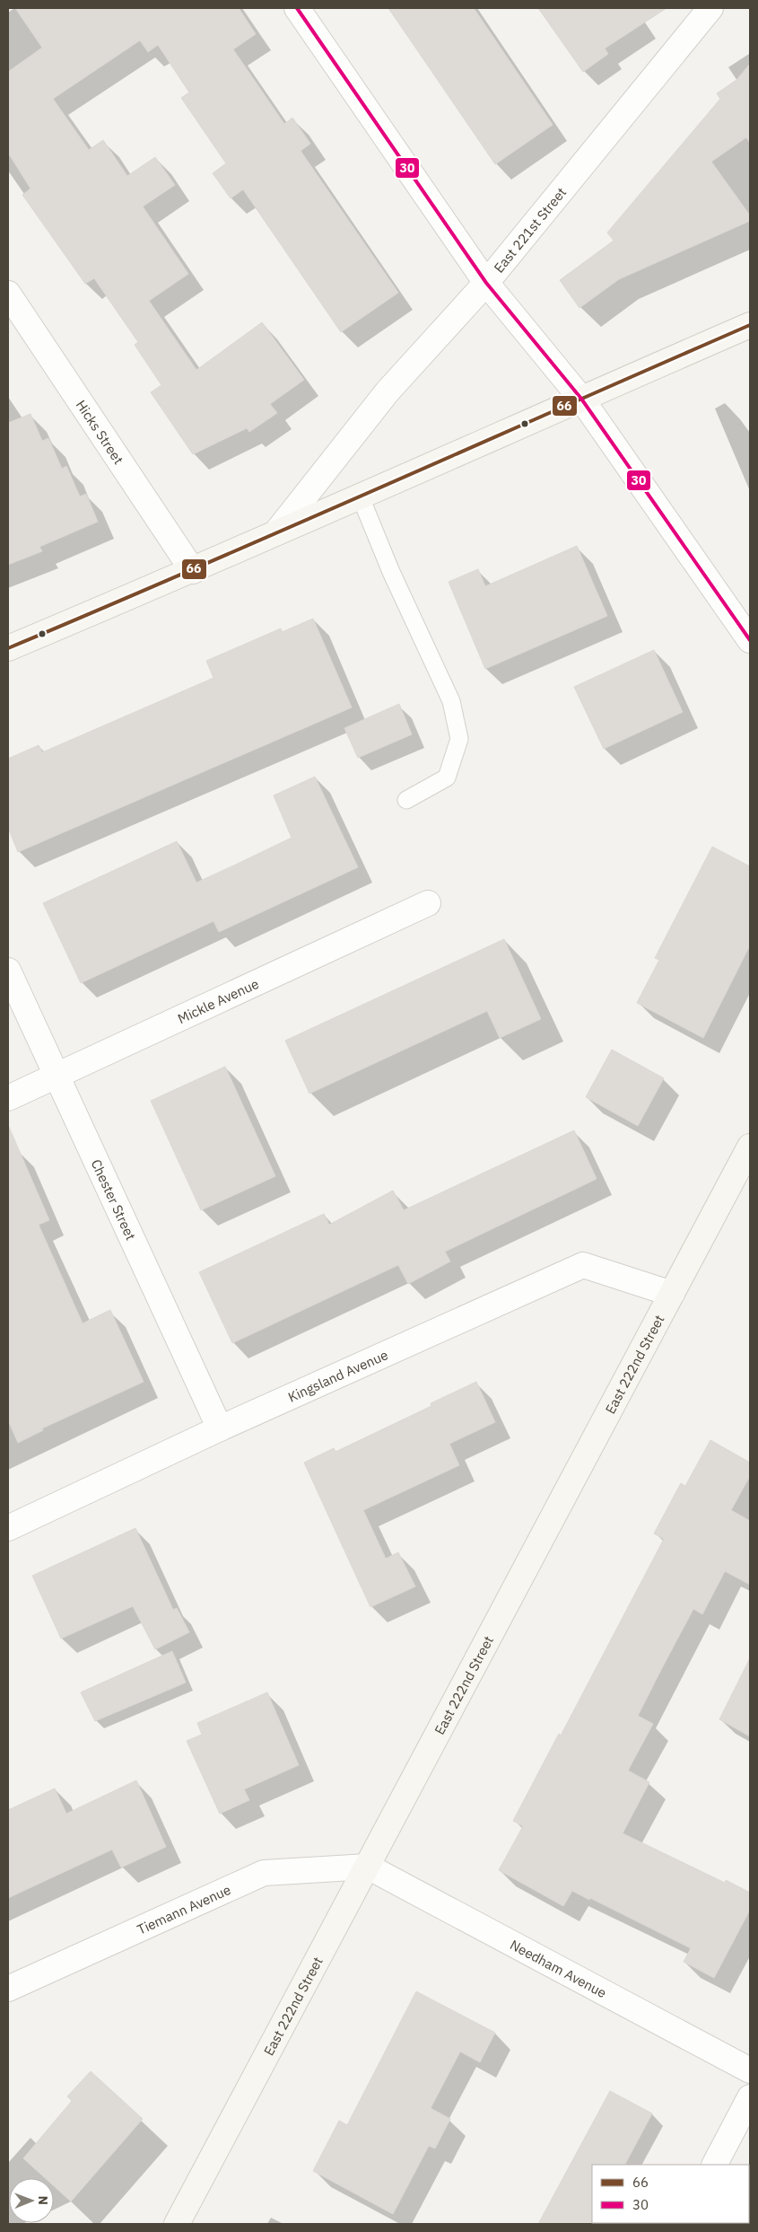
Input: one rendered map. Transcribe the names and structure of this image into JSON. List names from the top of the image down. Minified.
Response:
{"streets":{"street":["East 221st Street","Hicks Street","Mickle Avenue","Chester Street","East 222nd Street","Kingsland Avenue","Tiemann Avenue","Needham Avenue"]},"crossings":[["Mickle Avenue","Chester Street"],["Chester Street","Kingsland Avenue"],["East 222nd Street","Kingsland Avenue"],["East 222nd Street","Tiemann Avenue"],["East 222nd Street","Needham Avenue"],["Tiemann Avenue","Needham Avenue"]],"lines":["transit line 30","transit line 66"],"legend":["66","30"],"north":"right"}
